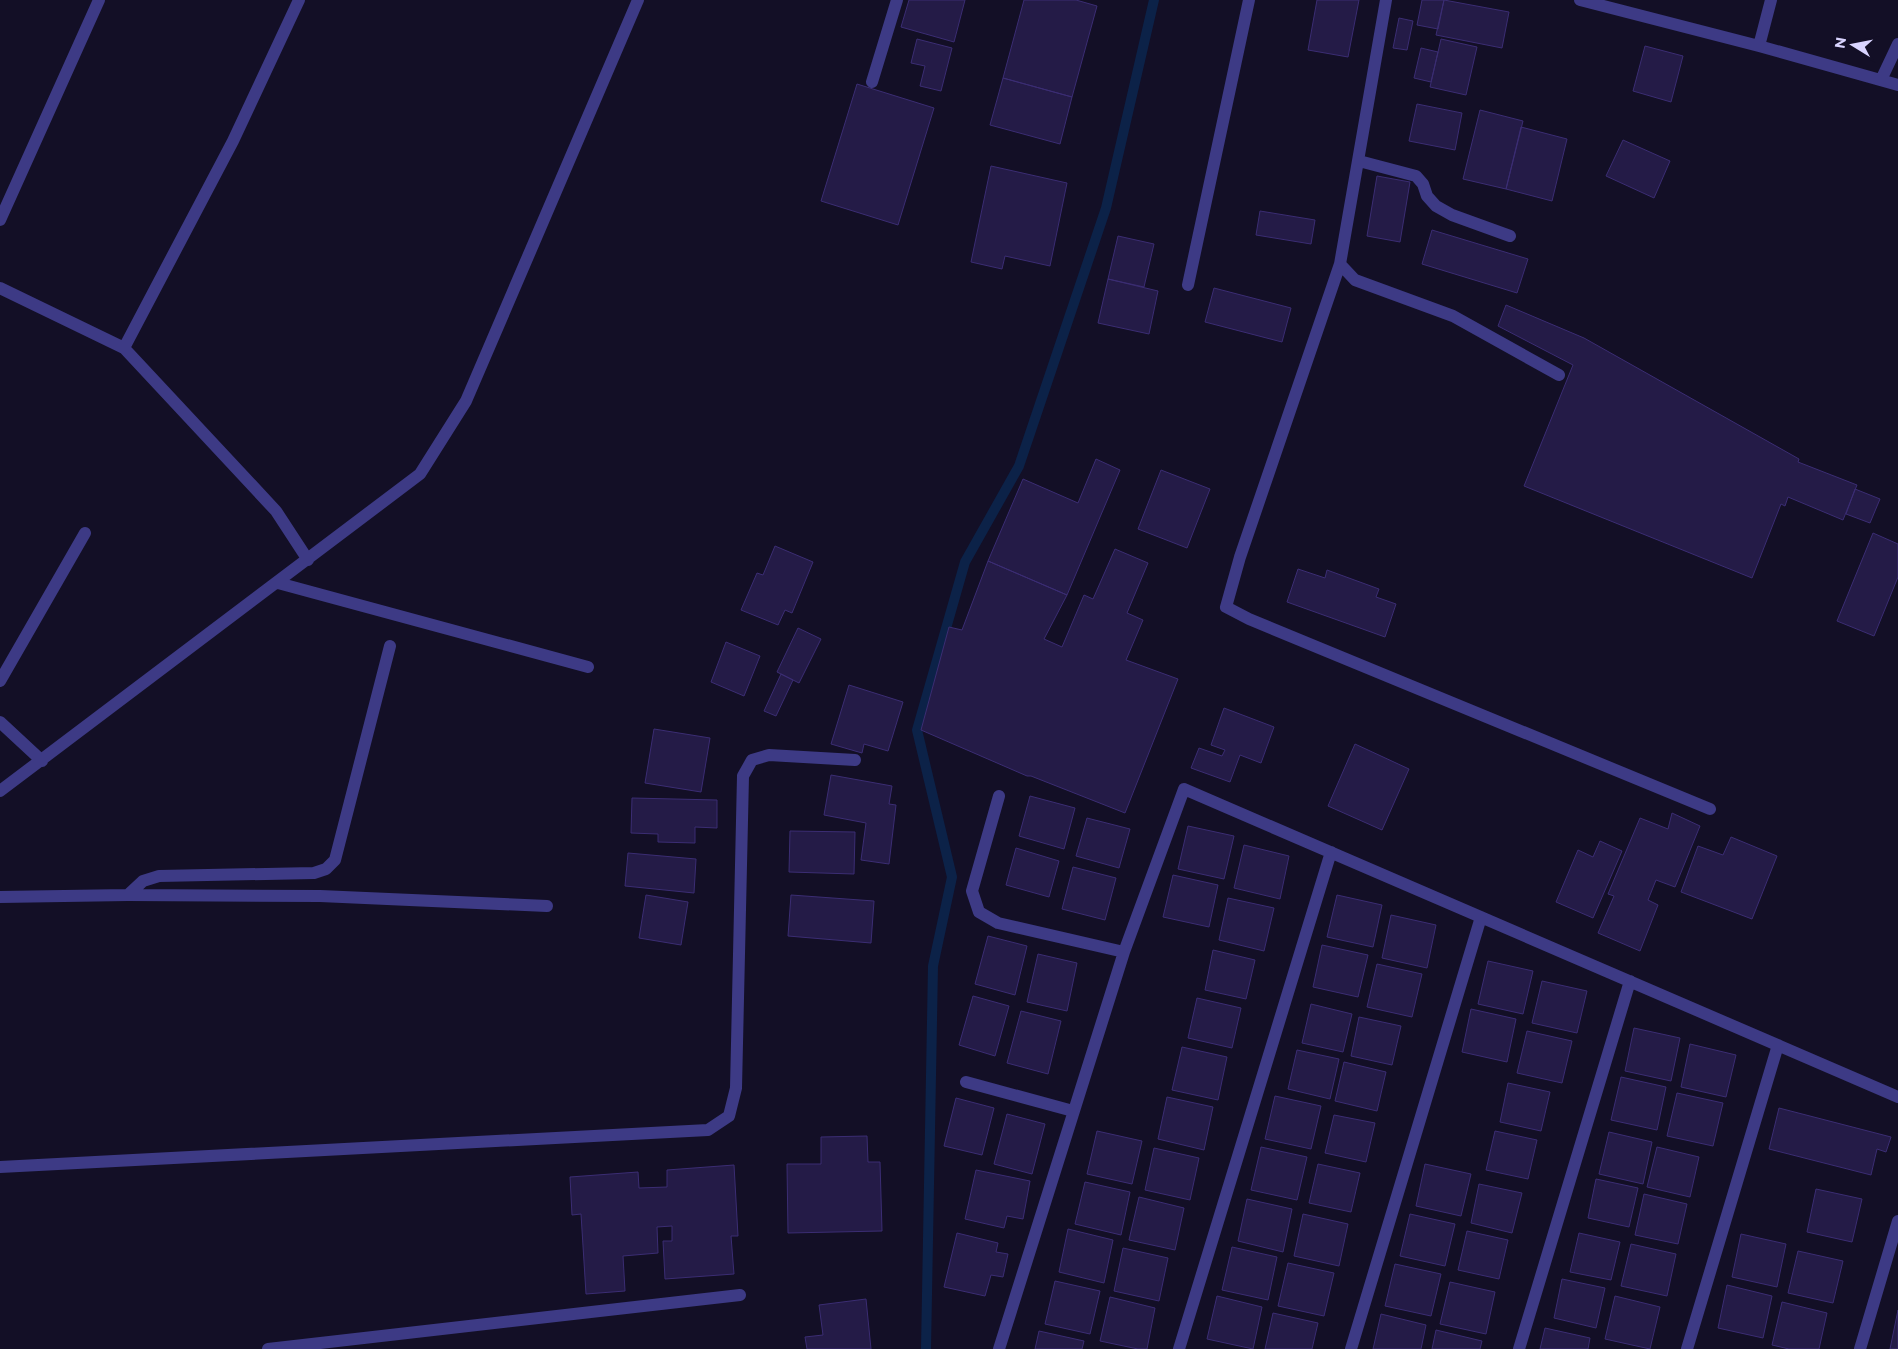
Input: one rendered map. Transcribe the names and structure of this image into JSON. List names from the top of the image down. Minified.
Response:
{"north":"left"}
